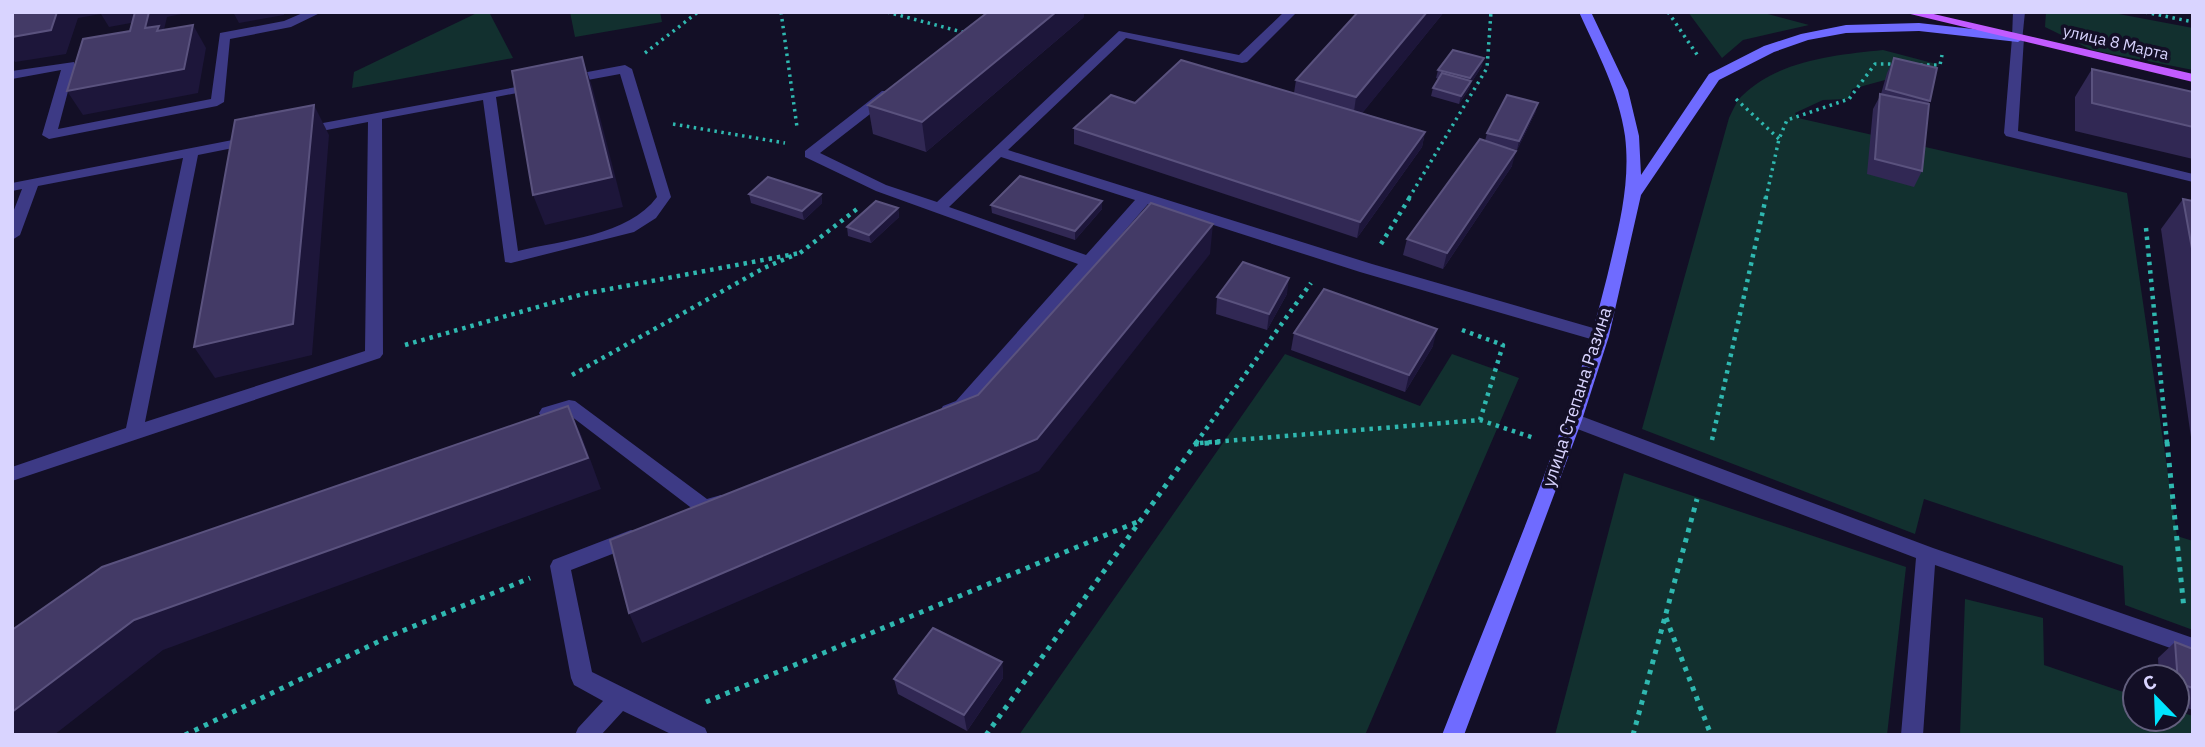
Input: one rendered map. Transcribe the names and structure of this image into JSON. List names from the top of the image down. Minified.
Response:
{"streets":{"main road":["улица 8 Марта","улица Степана Разина"]},"north":"top left"}
